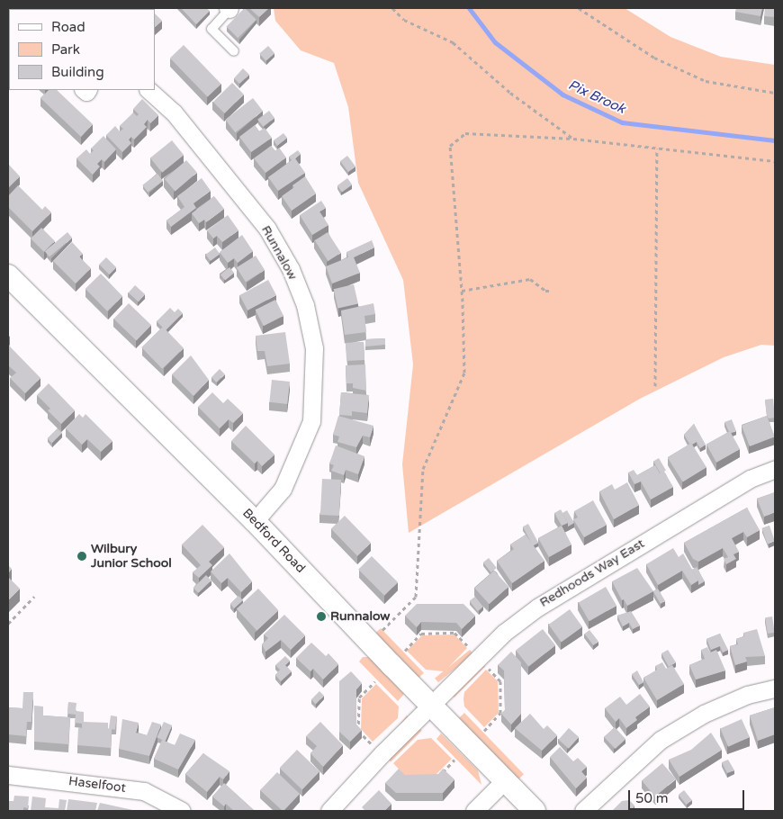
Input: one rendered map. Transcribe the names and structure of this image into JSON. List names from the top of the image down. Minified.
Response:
{"streets":{"street":["Runnalow","Bedford Road","Redhoods Way East","Haselfoot"]},"crossings":[["Runnalow","Bedford Road"],["Bedford Road","Redhoods Way East"]],"water":["Pix Brook"],"places":["Wilbury Junior School","Runnalow"],"legend":["Road","Park","Building"],"scale_bar":"50 m"}
